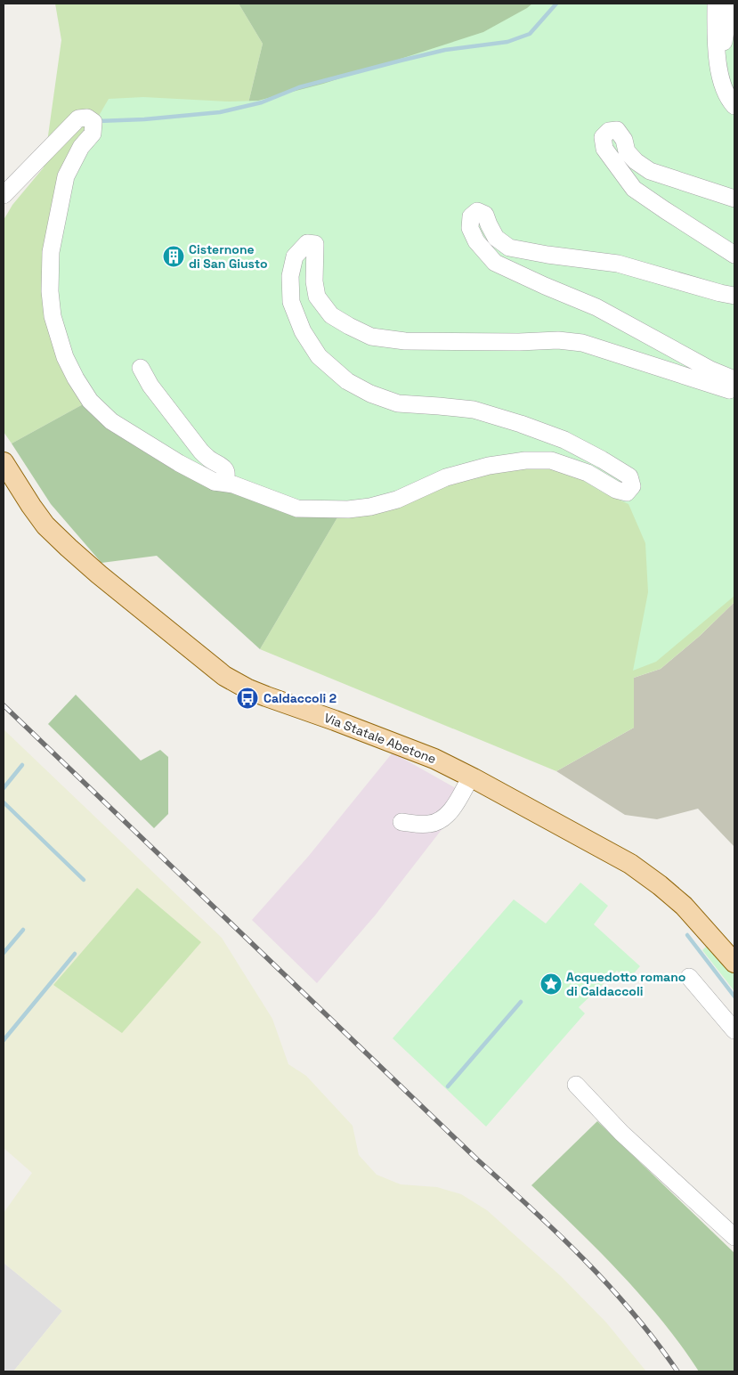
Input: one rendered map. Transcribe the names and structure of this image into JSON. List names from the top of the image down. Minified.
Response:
{"streets":{"main road":["Via Statale Abetone"]},"places":{"building":["Cisternone di San Giusto"],"bus stop":["Caldaccoli 2"],"place":["Acquedotto romano di Caldaccoli"]}}
